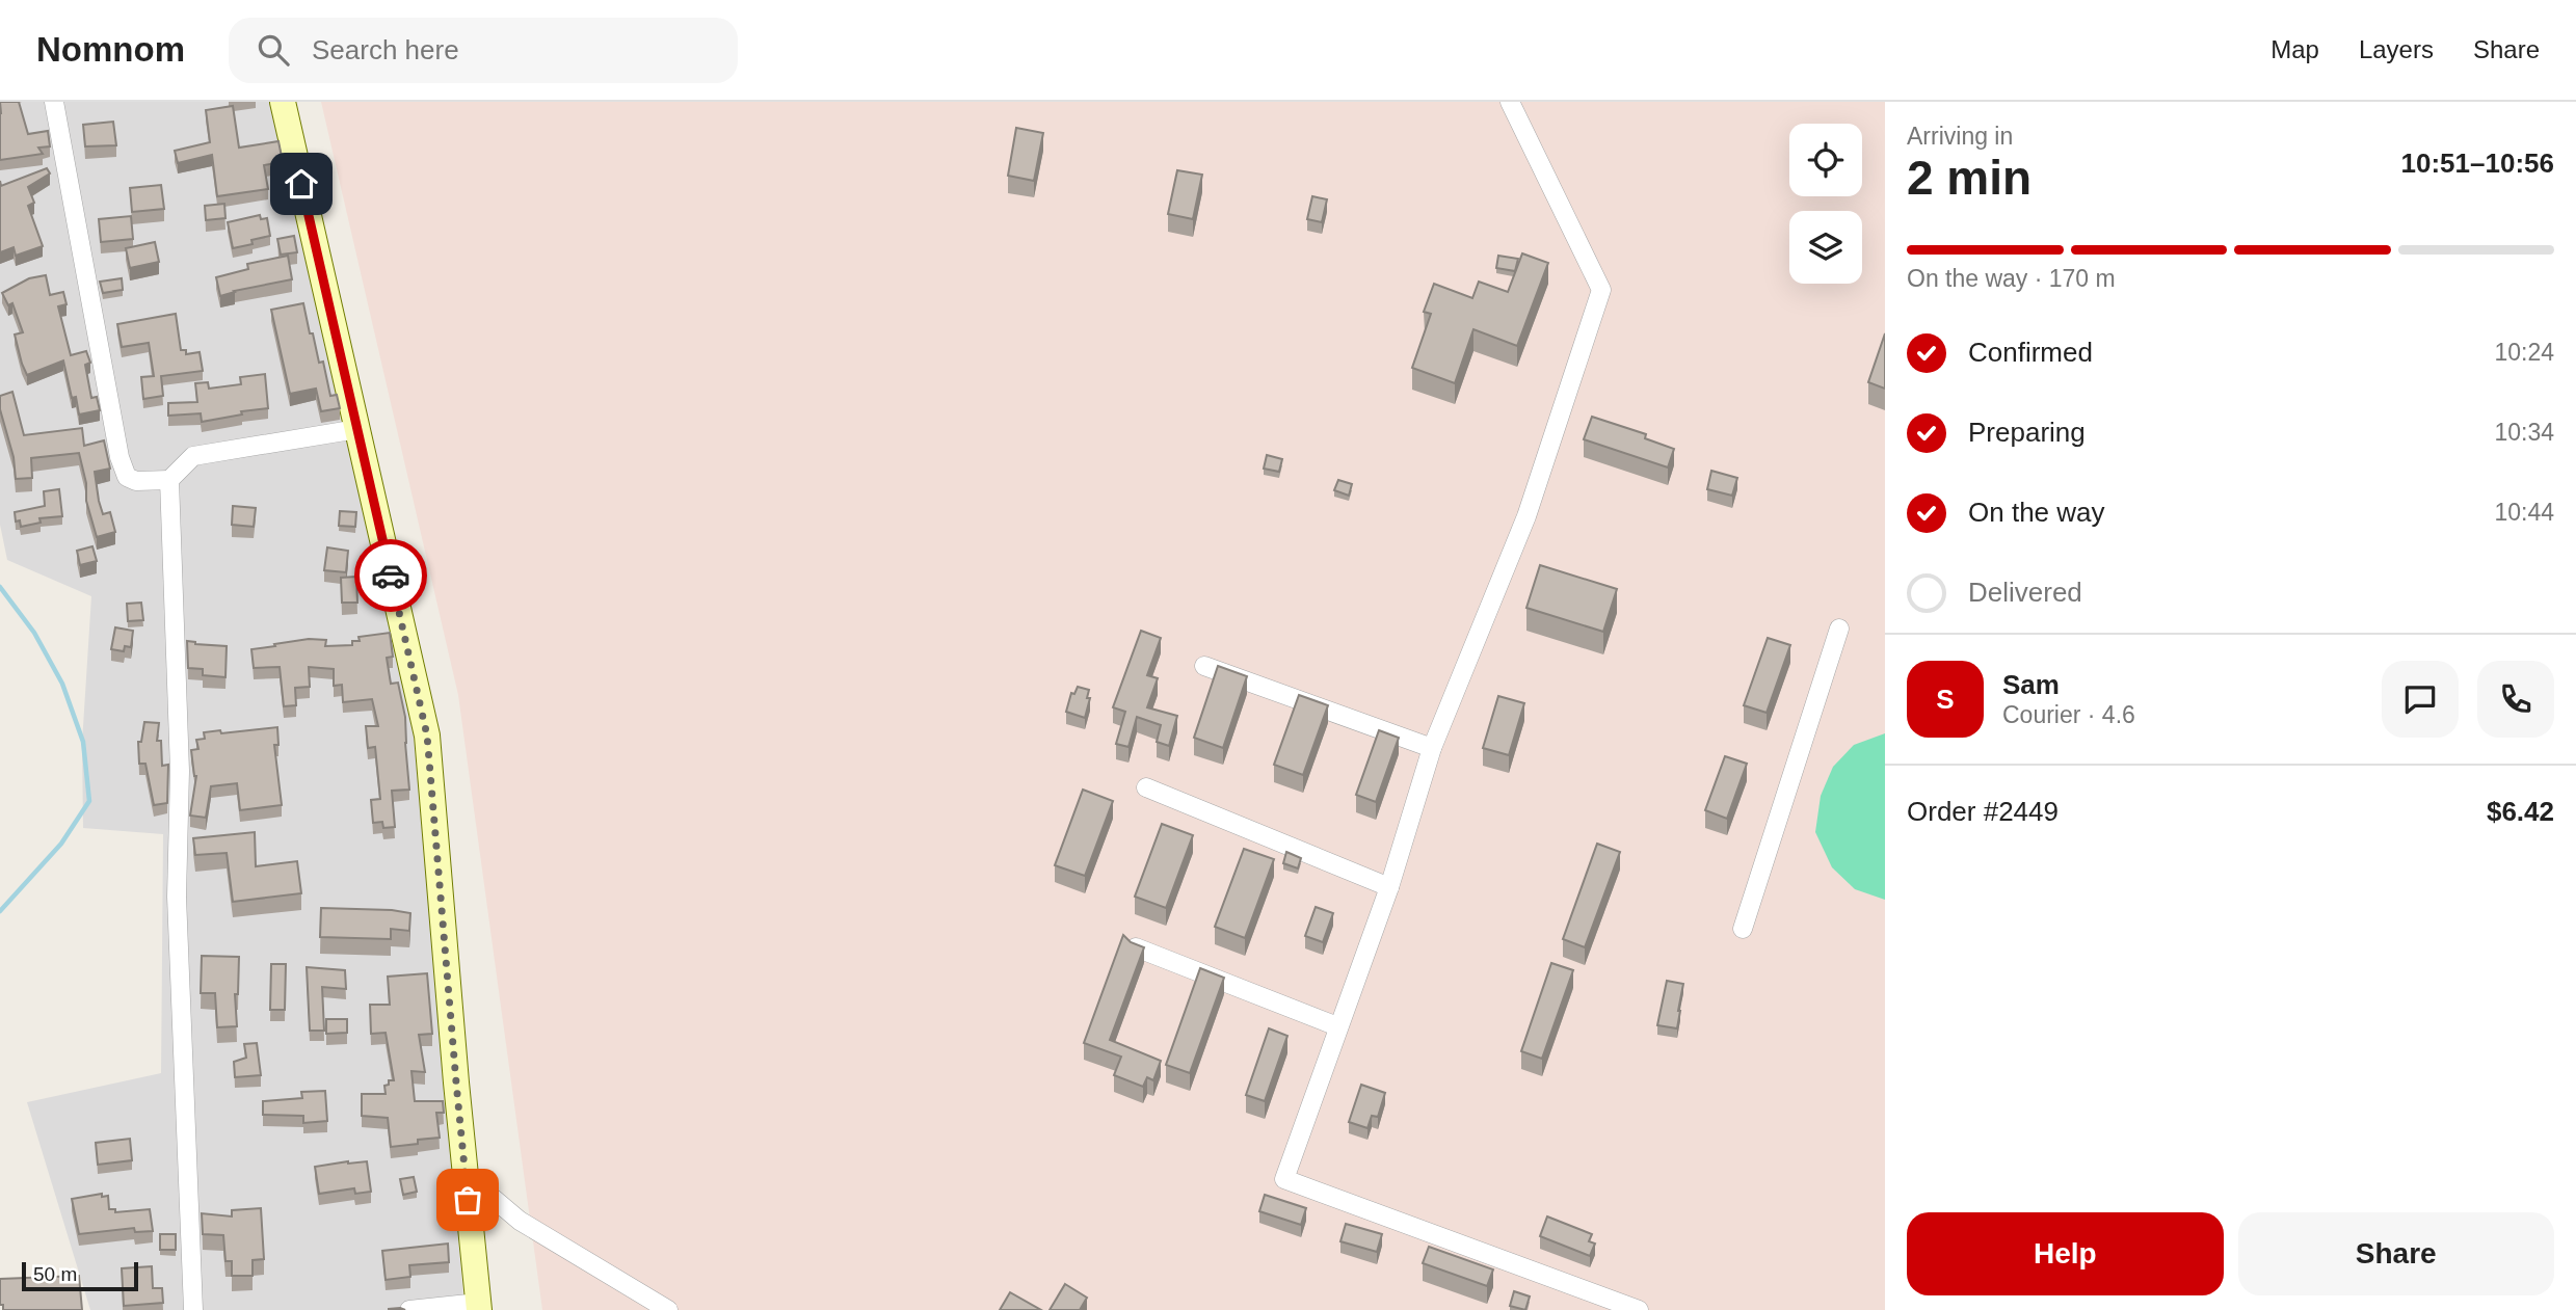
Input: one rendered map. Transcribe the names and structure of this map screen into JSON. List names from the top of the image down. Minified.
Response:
{"scale_bar":"50 m","page":{"header":"Nomnom","search":"Search here","nav":["Map","Layers","Share"],"heading":["2 min","Arriving in","10:51–10:56"],"panel":["Sam","Courier · 4.6","Order #2449","$6.42"],"bar":"On the way · 170 m","list":[["Confirmed","10:24"],["Preparing","10:34"],["On the way","10:44"],"Delivered"],"round":"S","buttons":["Help","Share"],"scale":"50 m"}}
